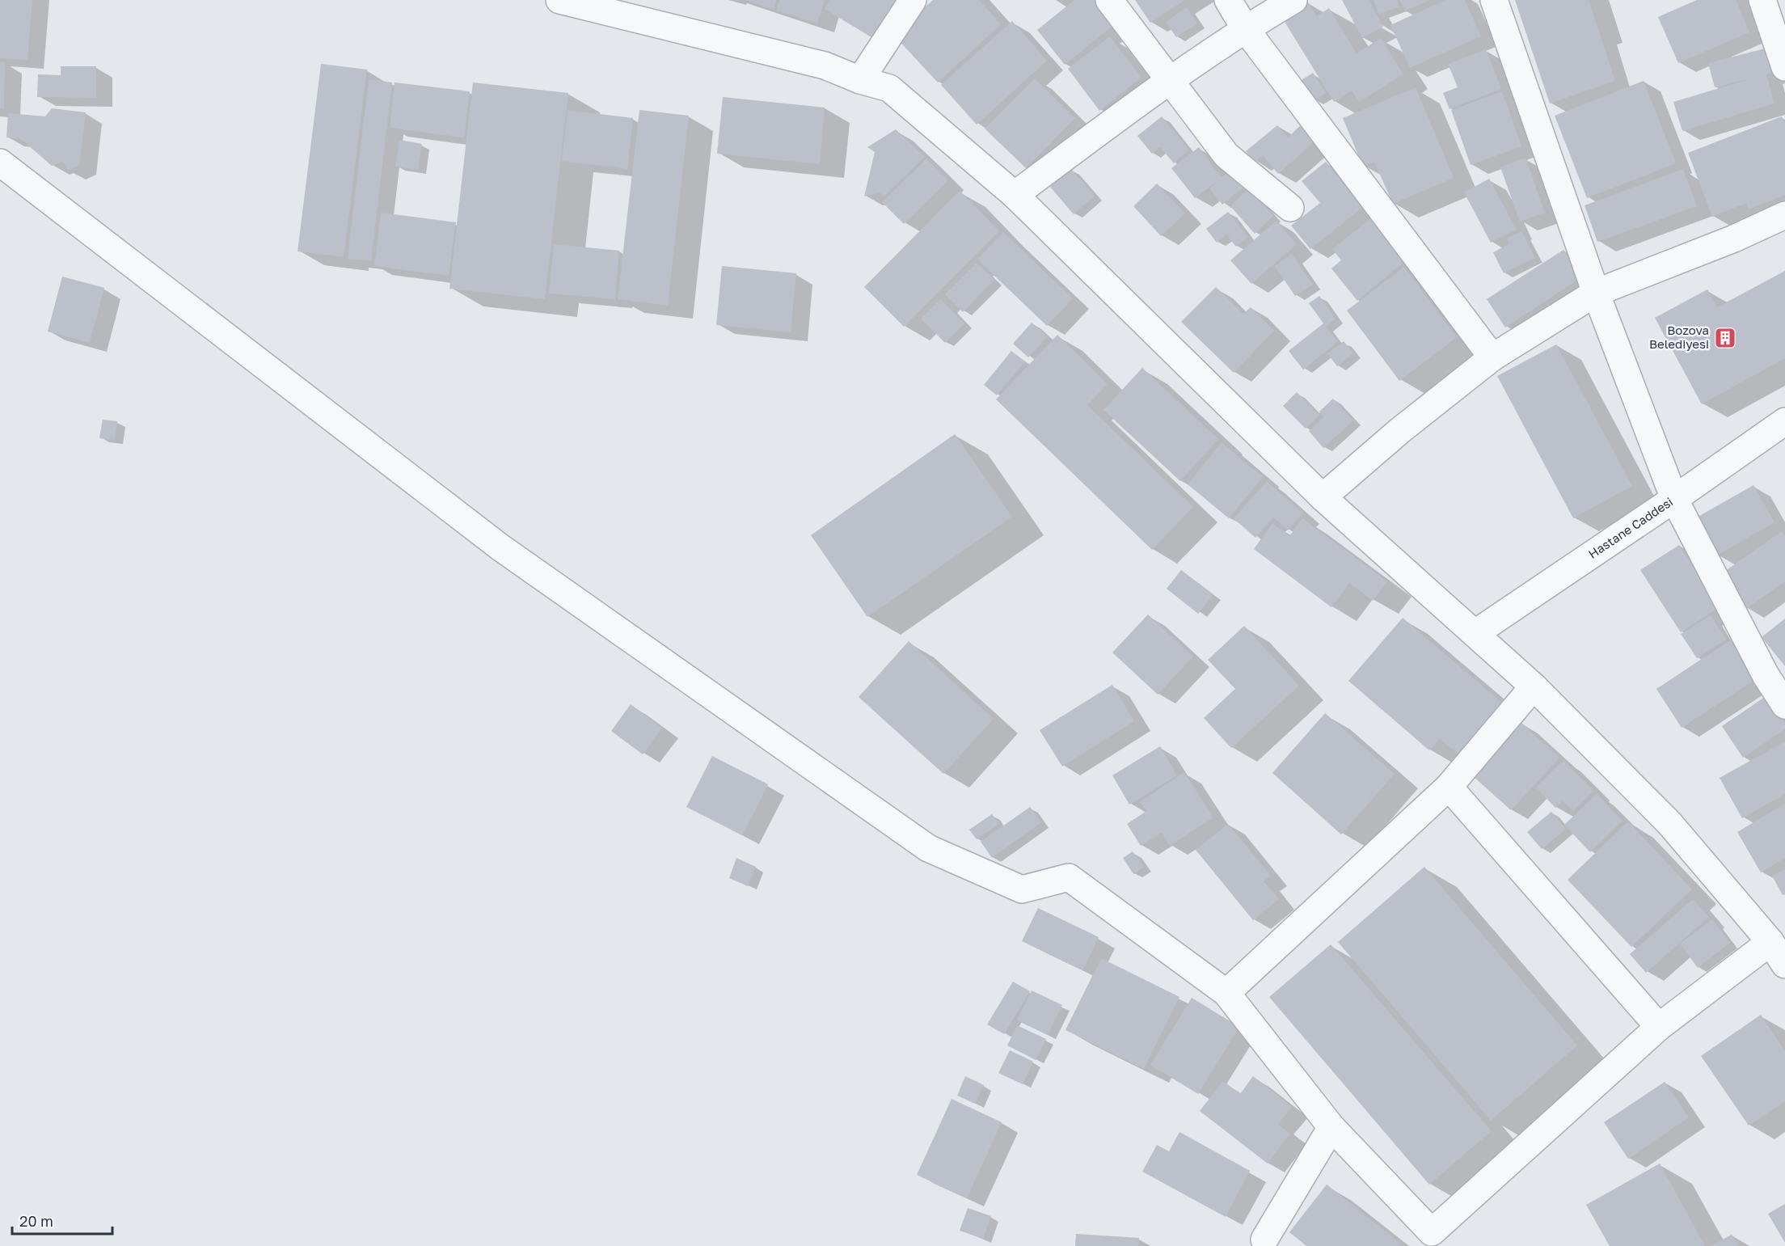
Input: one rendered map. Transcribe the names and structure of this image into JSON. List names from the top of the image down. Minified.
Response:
{"streets":{"street":["Hastane Caddesi"]},"places":{"building":["Bozova Belediyesi"]},"scale_bar":"20 m"}
